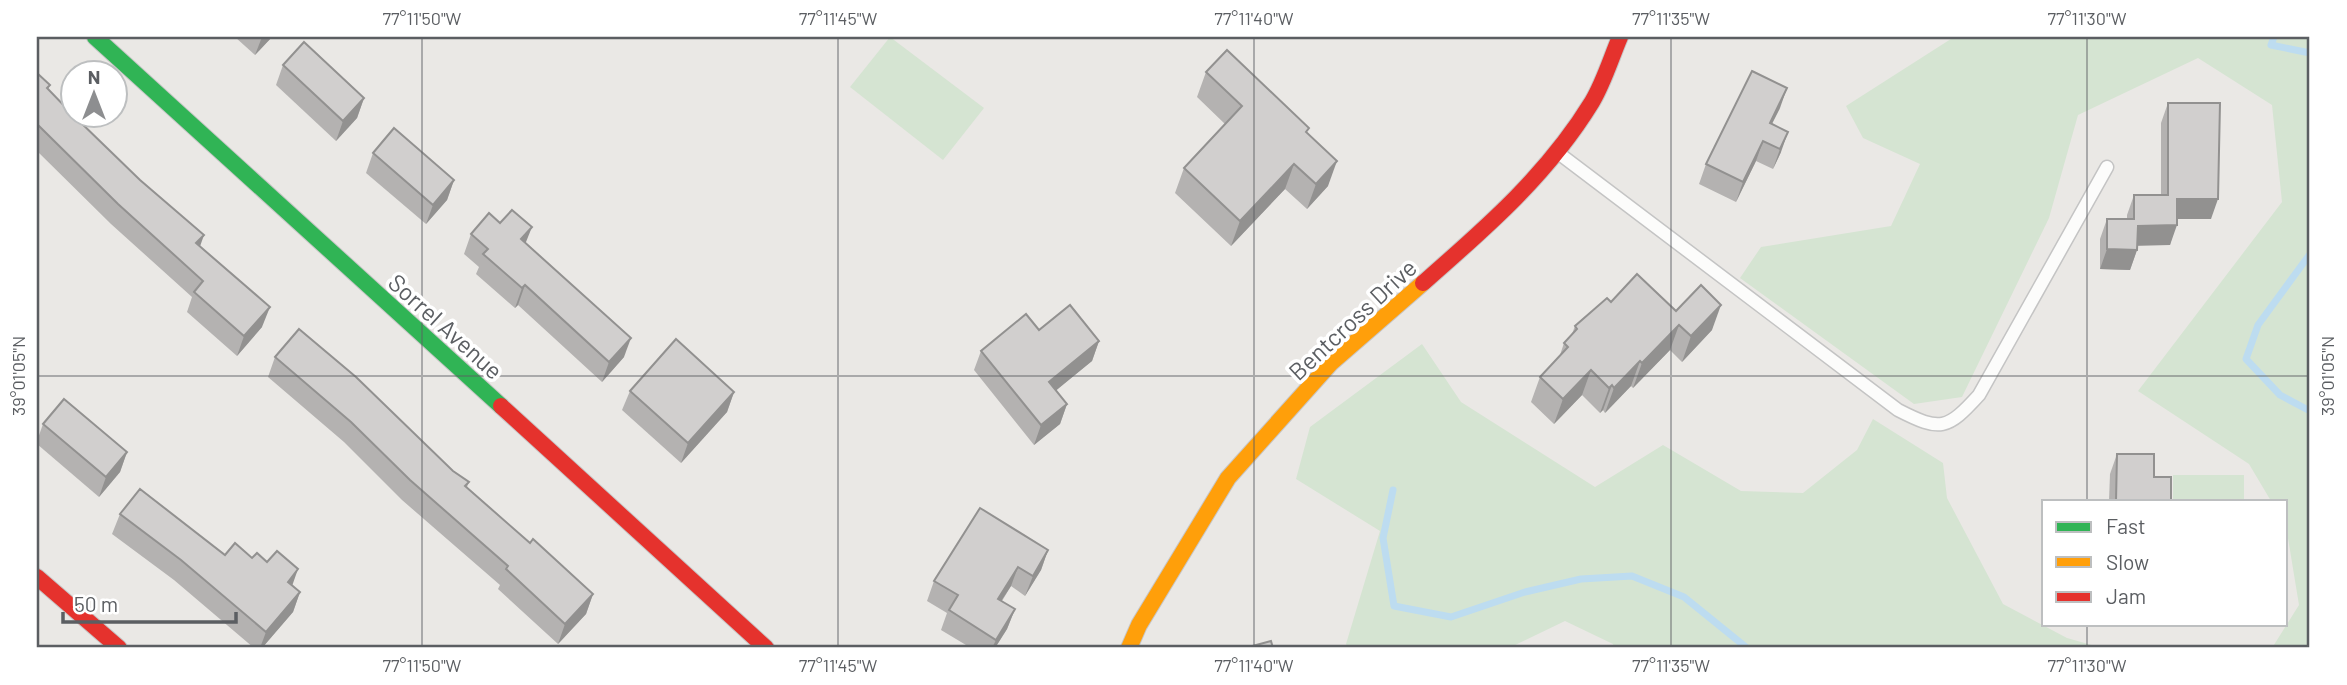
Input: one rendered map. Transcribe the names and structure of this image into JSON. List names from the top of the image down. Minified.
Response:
{"streets":{"street":["Bentcross Drive","Sorrel Avenue"]},"legend":["Fast","Slow","Jam"],"scale_bar":"50 m","north":"top","coordinates":["77°11'50\"W","77°11'45\"W","77°11'40\"W","77°11'35\"W","77°11'30\"W","39°01'05\"N"]}
